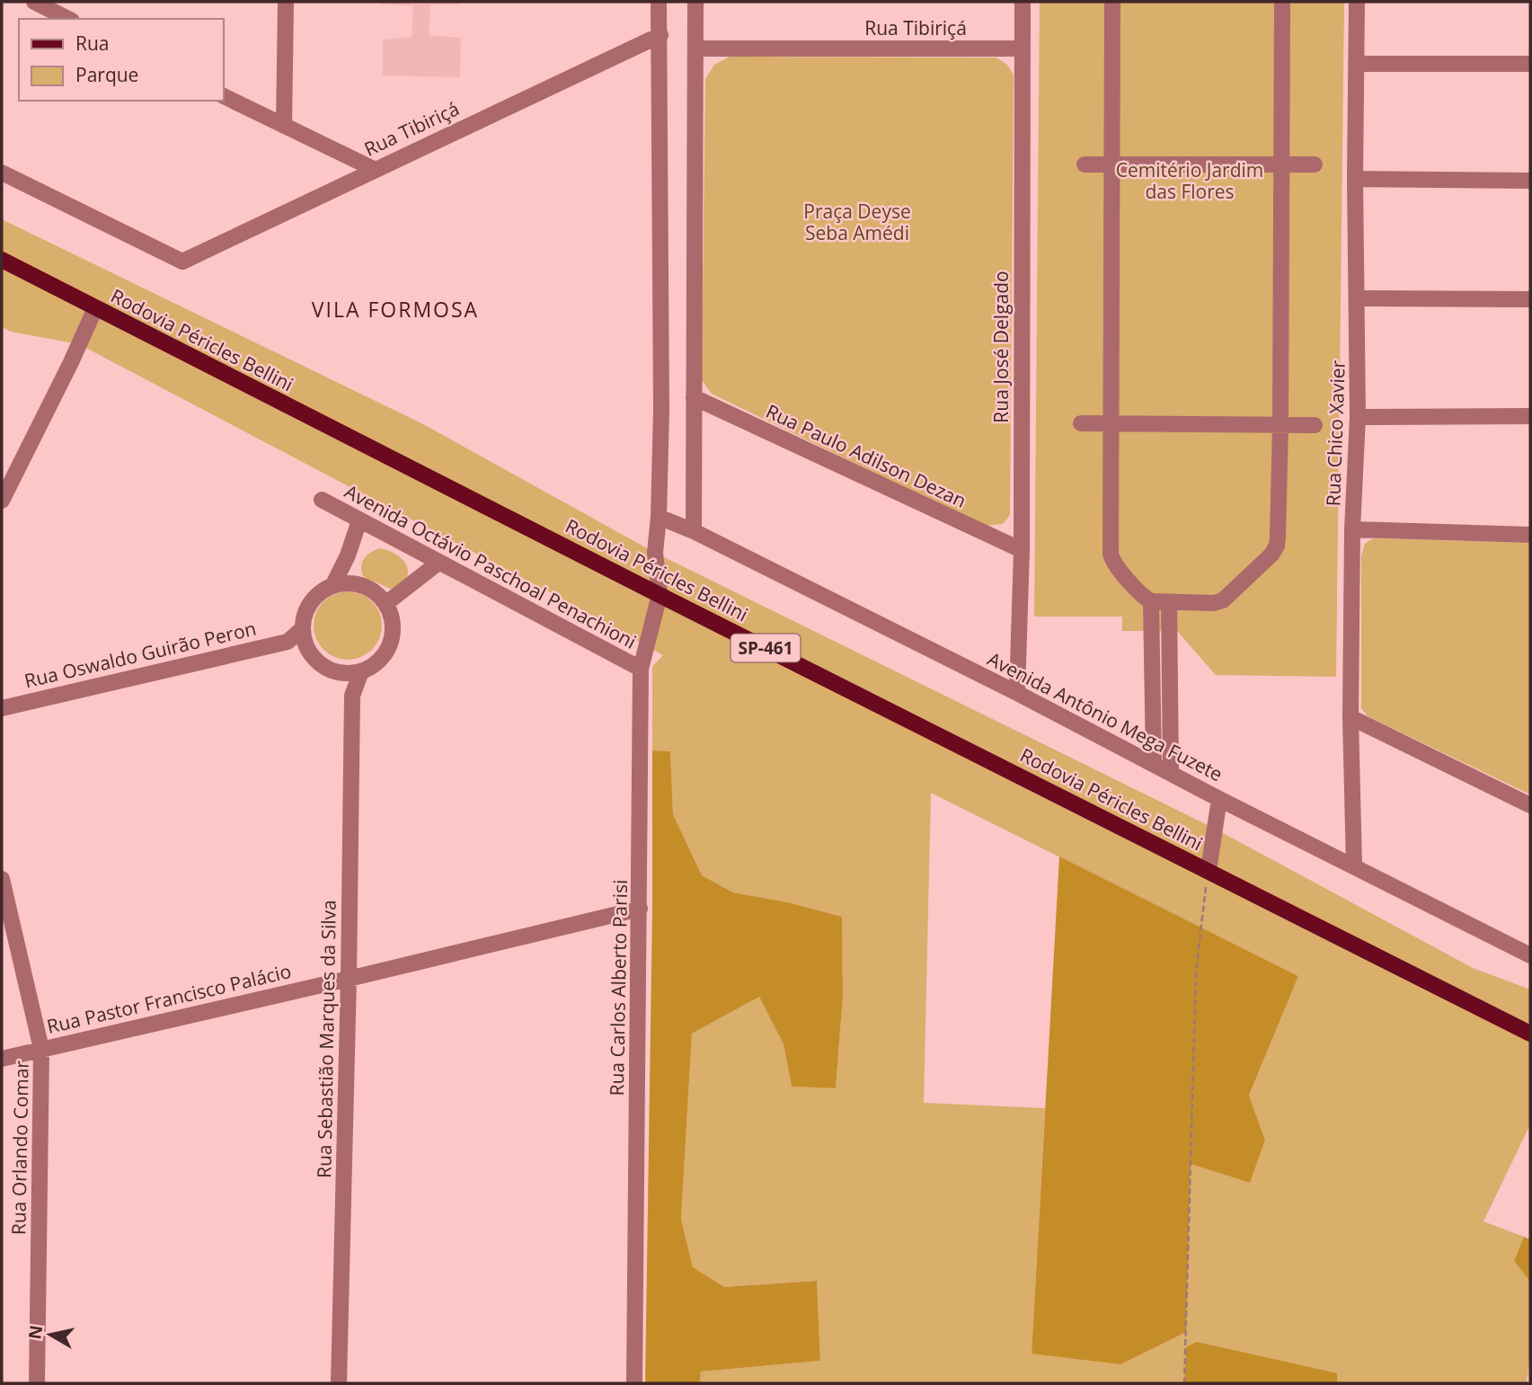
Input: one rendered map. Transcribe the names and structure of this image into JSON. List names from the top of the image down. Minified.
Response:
{"streets":{"main road":["Rodovia Péricles Bellini","SP-461"],"street":["Rua Tibiriçá","Rua José Delgado","Rua Chico Xavier","Rua Paulo Adilson Dezan","Avenida Octávio Paschoal Penachioni","Rua Oswaldo Guirão Peron","Avenida Antônio Mega Fuzete","Rua Carlos Alberto Parisi","Rua Pastor Francisco Palácio","Rua Sebastião Marques da Silva","Rua Orlando Comar"]},"crossings":[["Rua Tibiriçá","Rua José Delgado"],["Rodovia Péricles Bellini","Rua Carlos Alberto Parisi"],["Rua José Delgado","Rua Paulo Adilson Dezan"],["Rua José Delgado","Avenida Antônio Mega Fuzete"],["Rua Chico Xavier","Avenida Antônio Mega Fuzete"],["Avenida Octávio Paschoal Penachioni","Rua Carlos Alberto Parisi"],["Rua Oswaldo Guirão Peron","Rua Sebastião Marques da Silva"],["Rua Carlos Alberto Parisi","Rua Pastor Francisco Palácio"],["Rua Pastor Francisco Palácio","Rua Sebastião Marques da Silva"],["Rua Pastor Francisco Palácio","Rua Orlando Comar"]],"districts":["VILA FORMOSA"],"parks":["Cemitério Jardim das Flores","Praça Deyse Seba Amédi"],"legend":["Rua","Parque"],"north":"left"}
